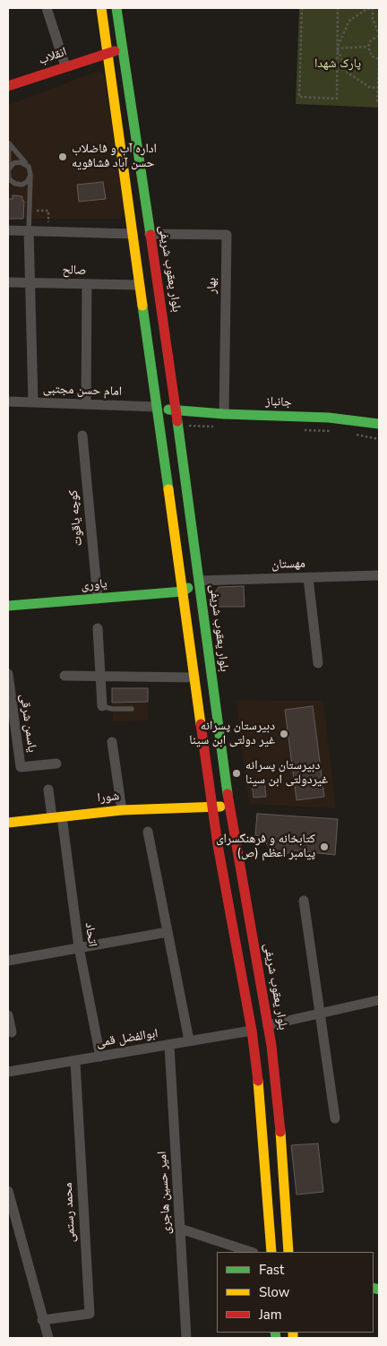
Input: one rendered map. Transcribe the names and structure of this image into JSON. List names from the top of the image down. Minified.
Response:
{"streets":{"main road":["انقلاب","بلوار یعقوب شریفی","جانباز","یاوری","شورا"],"street":["صالح","بهار","امام حسن مجتبی","کوچه یاقوت","مهستان","یاسمن شرقی","اتحاد","ابوالفضل قمی","امیر حسین هاجری","محمد رستمی"]},"crossings":[["انقلاب","بلوار یعقوب شریفی"],["بلوار یعقوب شریفی","بهار"],["بلوار یعقوب شریفی","جانباز"],["بلوار یعقوب شریفی","مهستان"],["بلوار یعقوب شریفی","شورا"],["بهار","جانباز"],["امام حسن مجتبی","جانباز"],["کوچه یاقوت","یاوری"],["شورا","اتحاد"],["اتحاد","ابوالفضل قمی"],["ابوالفضل قمی","امیر حسین هاجری"],["ابوالفضل قمی","محمد رستمی"]],"parks":["پارک شهدا"],"places":["اداره آب و فاضلاب حسن آباد فشافویه","دبیرستان پسرانه غیر دولتی ابن سینا","دبیرستان پسرانه غیردولتی ابن سینا","کتابخانه و فرهنگسرای پیامبر اعظم (ص)"],"legend":["Fast","Slow","Jam"]}
